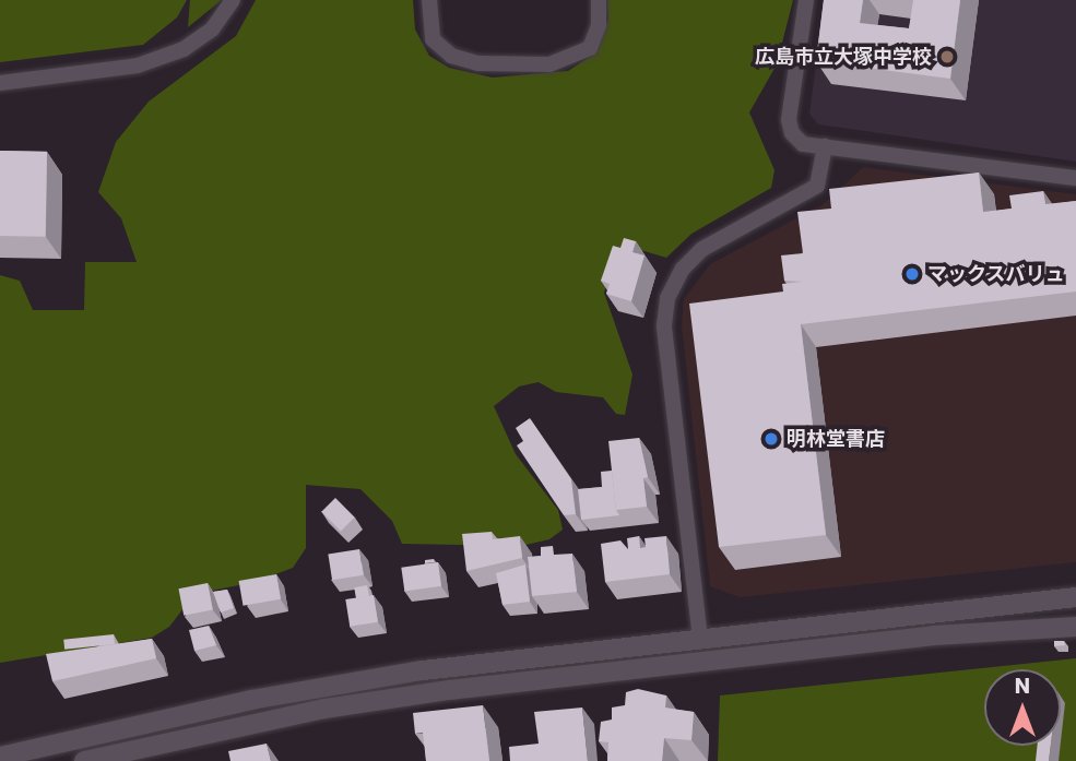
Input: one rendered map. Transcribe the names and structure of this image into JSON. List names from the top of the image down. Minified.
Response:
{"places":["広島市立大塚中学校","マックスバリュ","明林堂書店"],"north":"top"}
